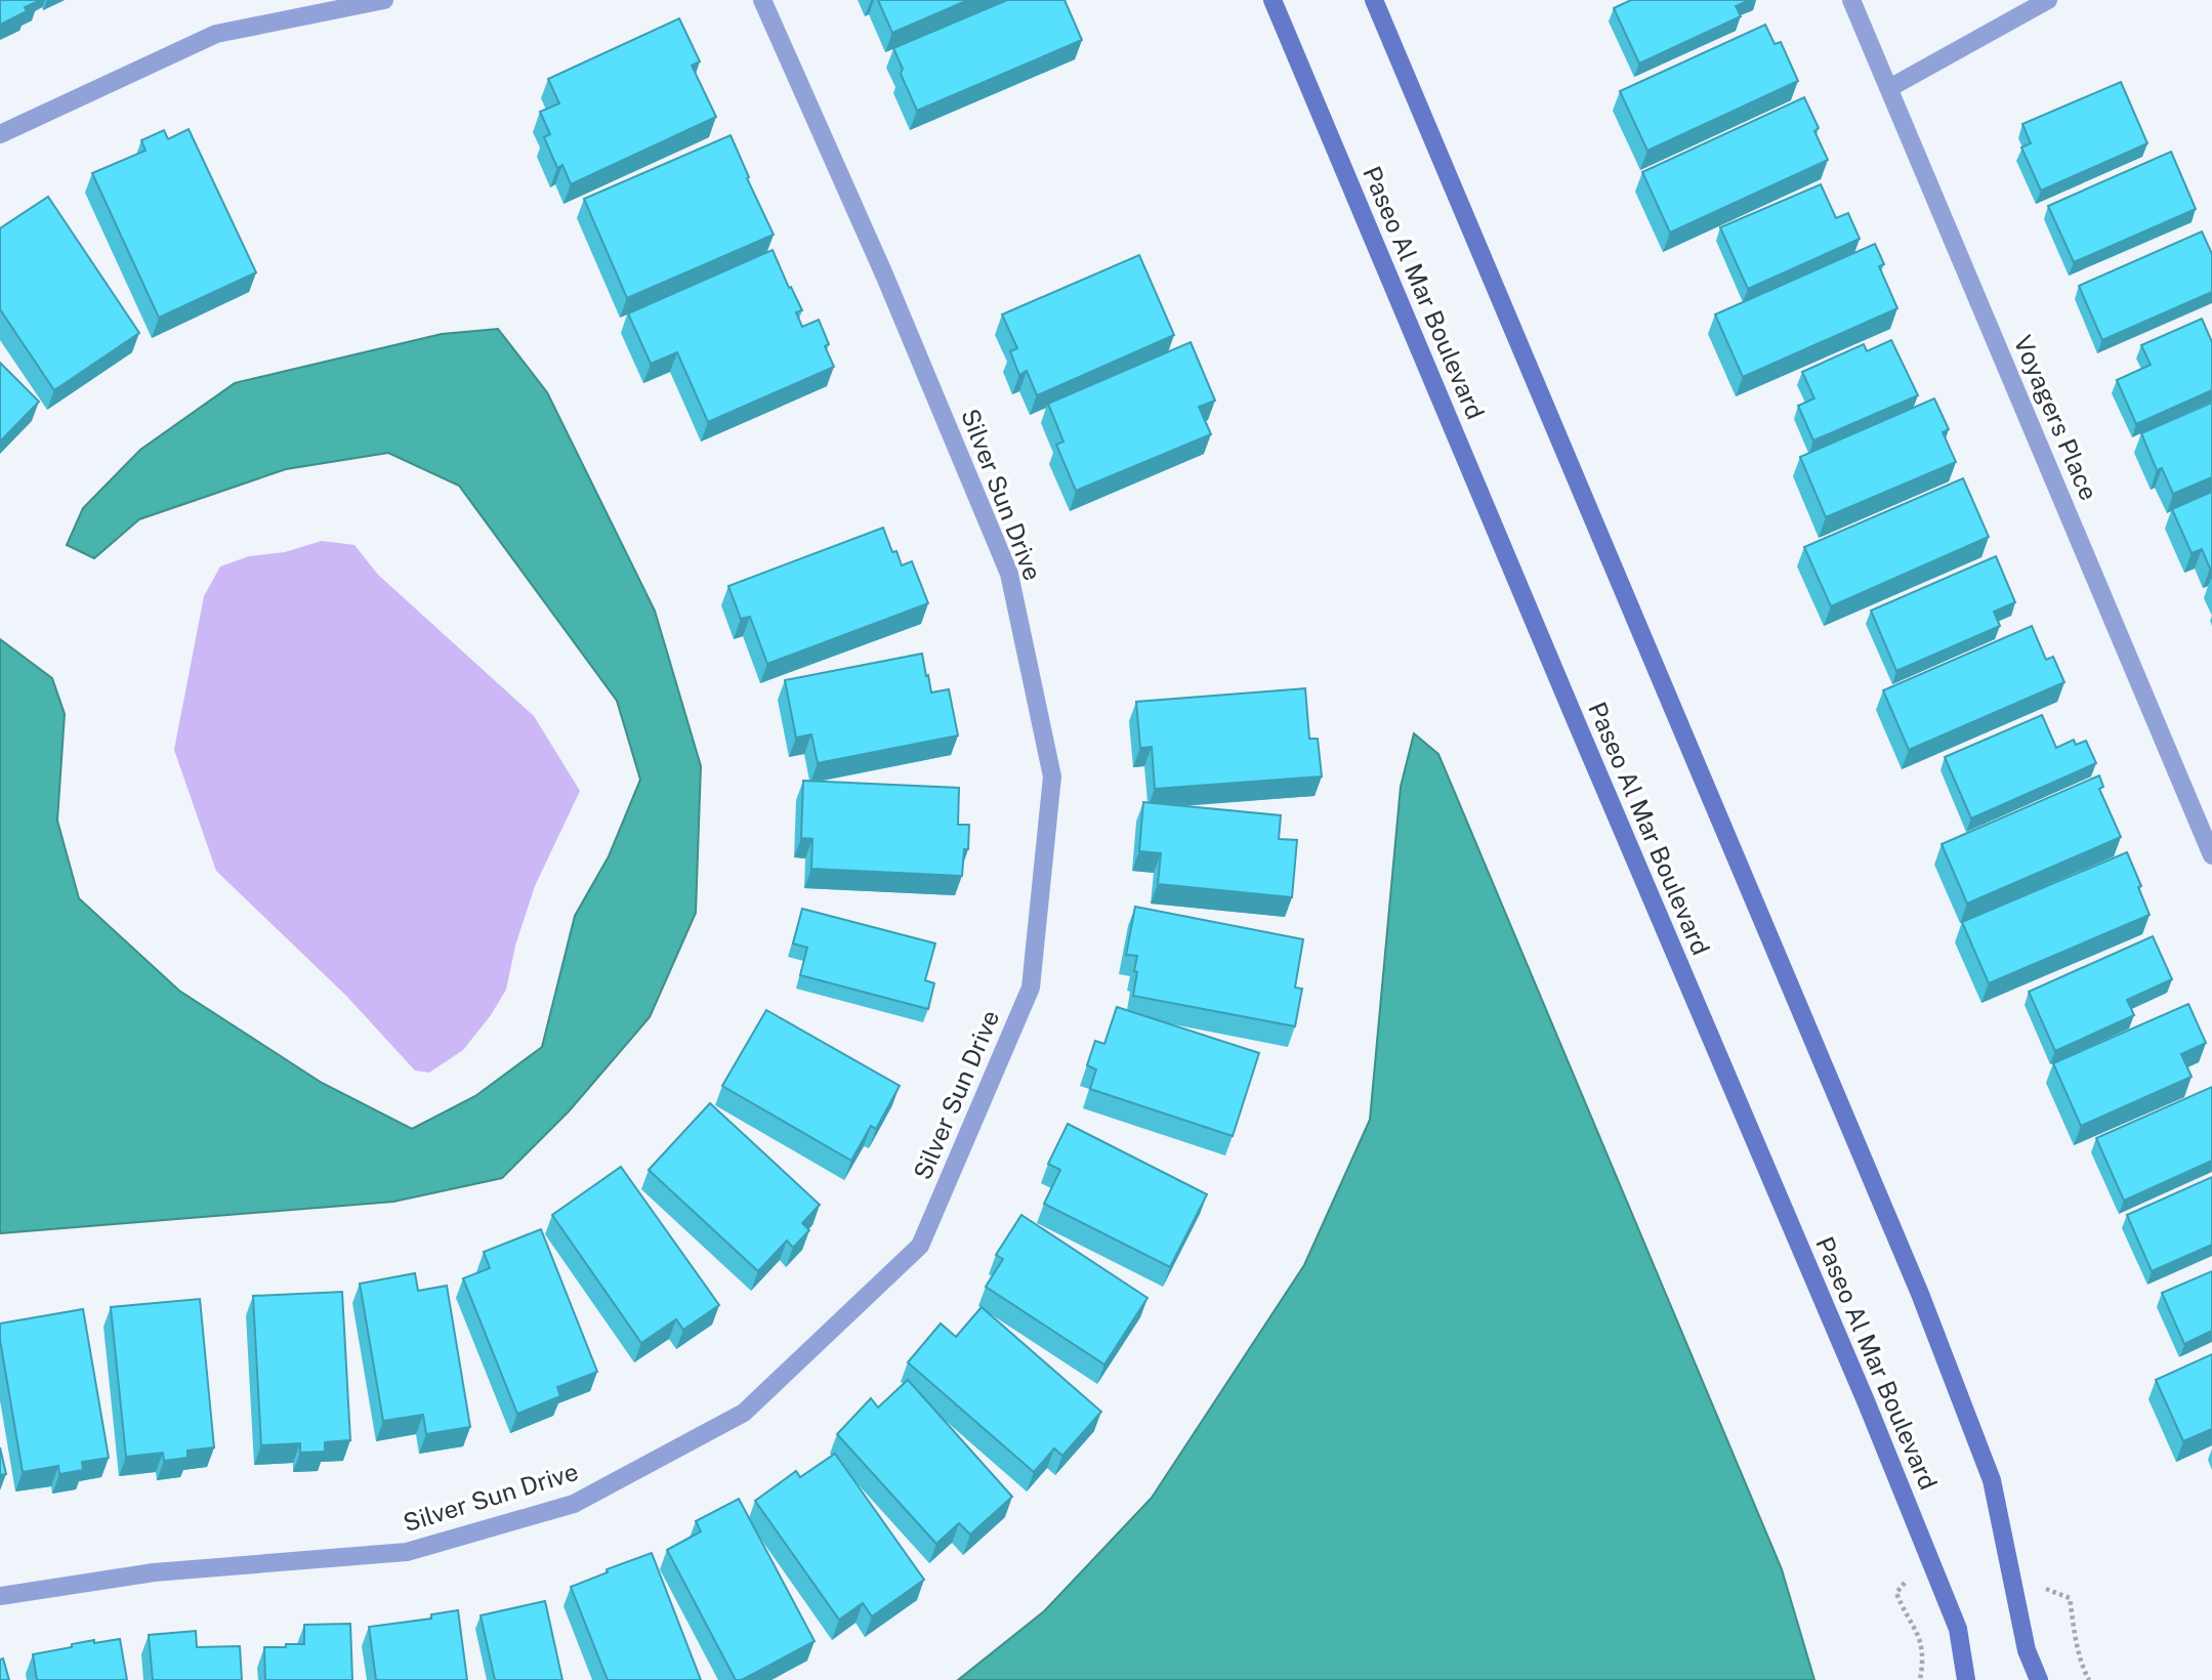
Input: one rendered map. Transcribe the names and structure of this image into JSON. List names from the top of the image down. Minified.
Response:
{"streets":{"main road":["Paseo Al Mar Boulevard"],"street":["Voyagers Place","Silver Sun Drive"]}}
